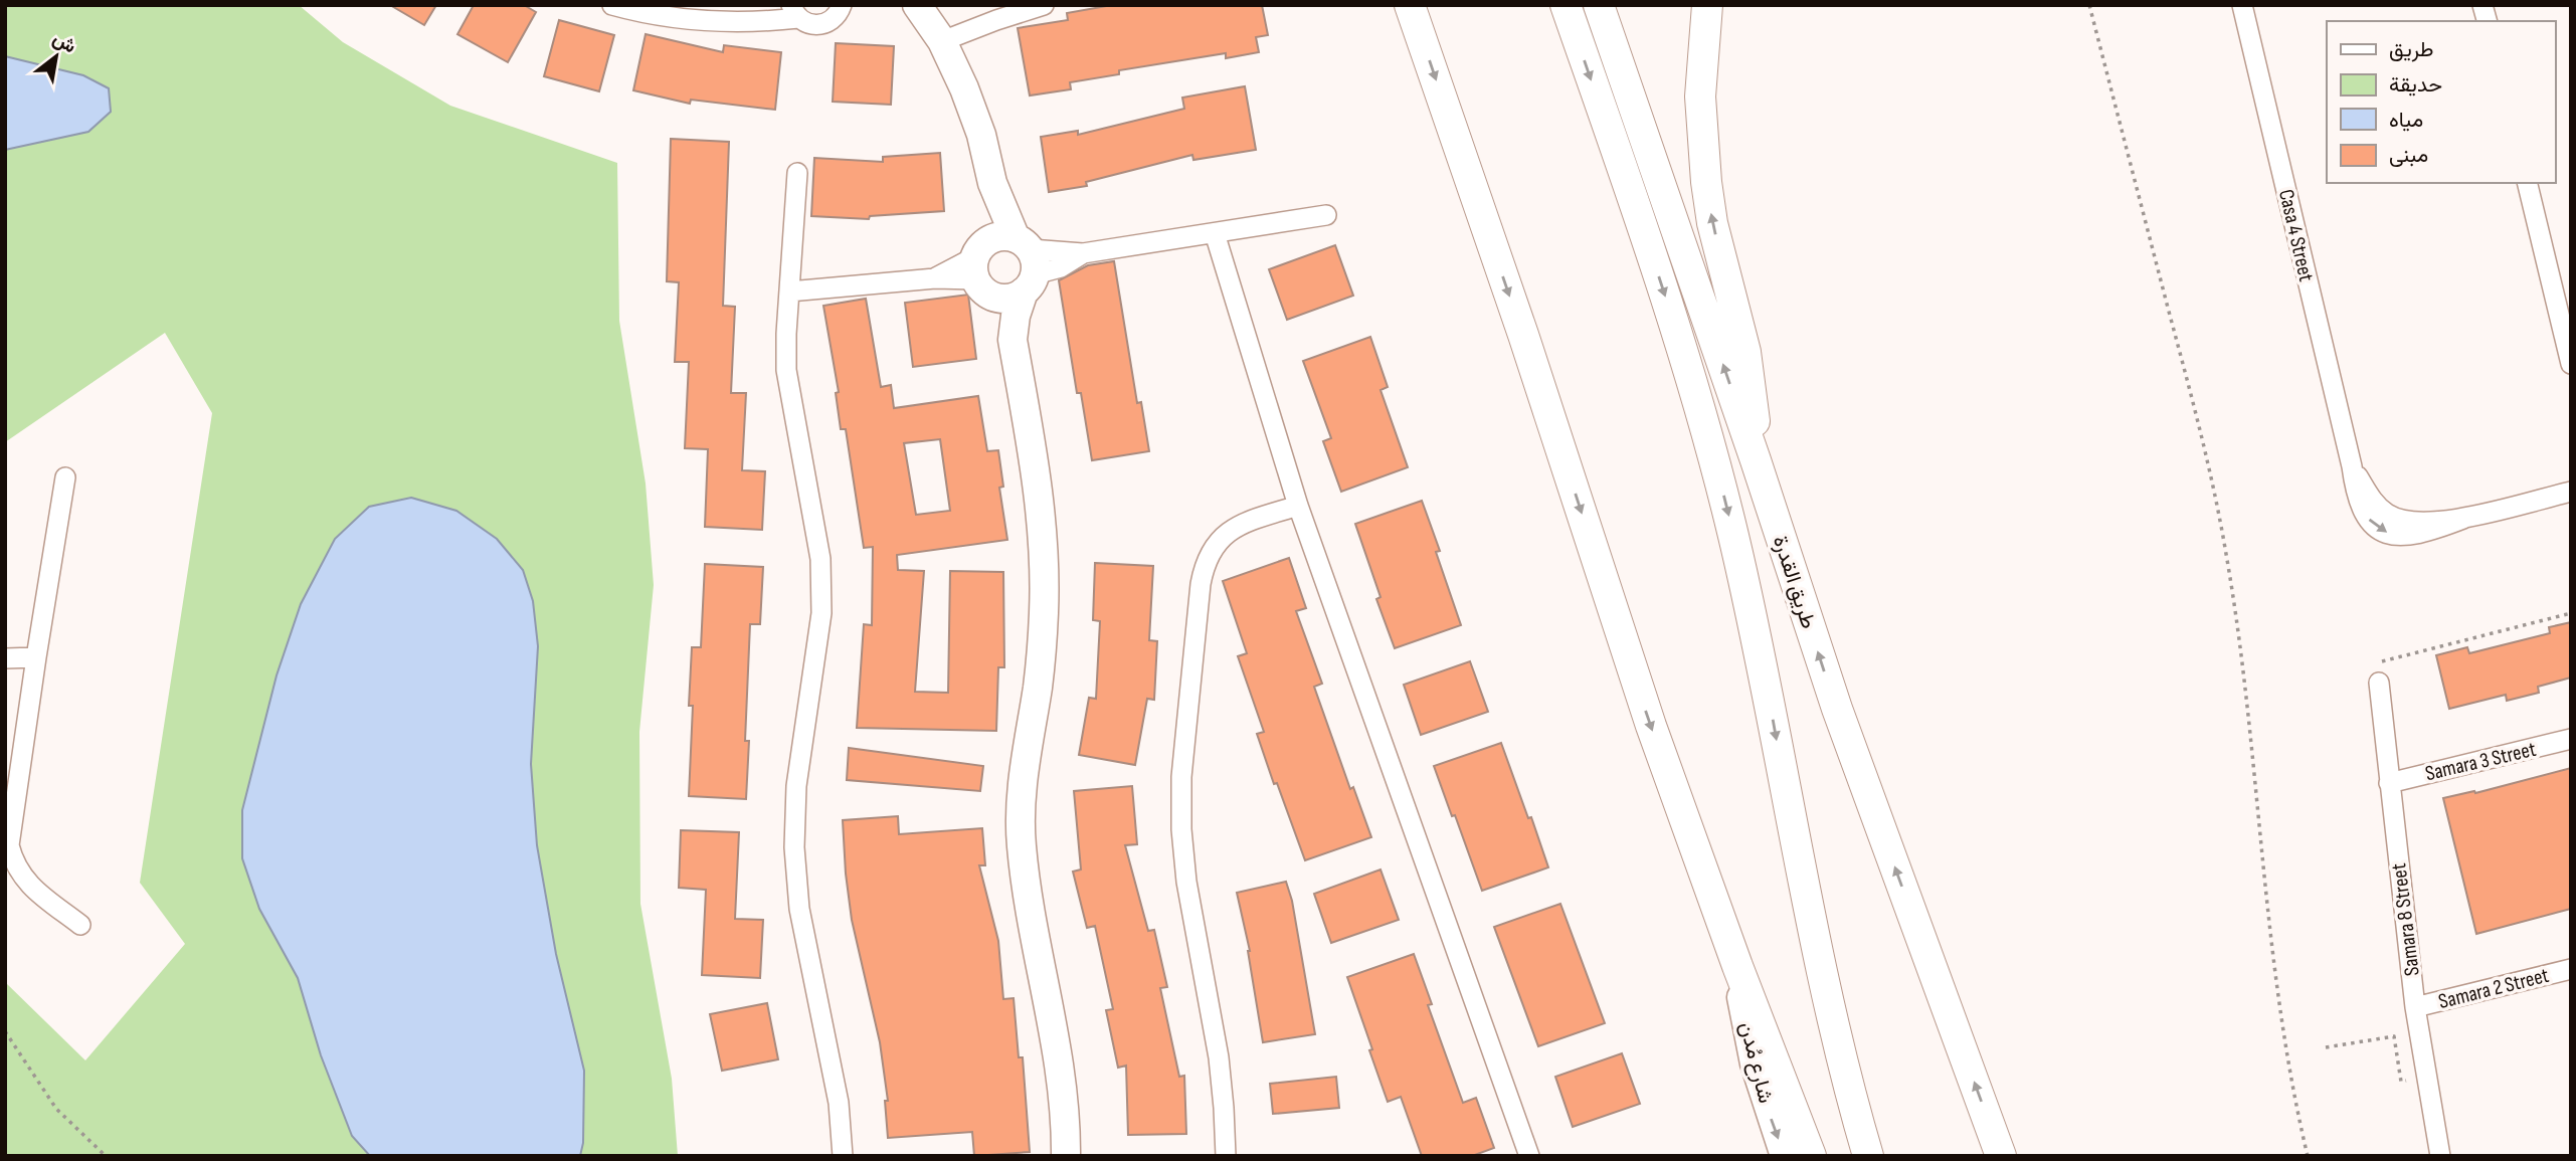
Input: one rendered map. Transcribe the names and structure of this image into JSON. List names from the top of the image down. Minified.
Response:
{"streets":{"main road":["طريق القدرة"],"street":["Casa 4 Street","Samara 3 Street","Samara 8 Street","Samara 2 Street","شارع مُدن"]},"crossings":[["Samara 3 Street","Samara 8 Street"],["Samara 8 Street","Samara 2 Street"]],"legend":["طريق","حديقة","مياه","مبنى"],"north":"top right"}
